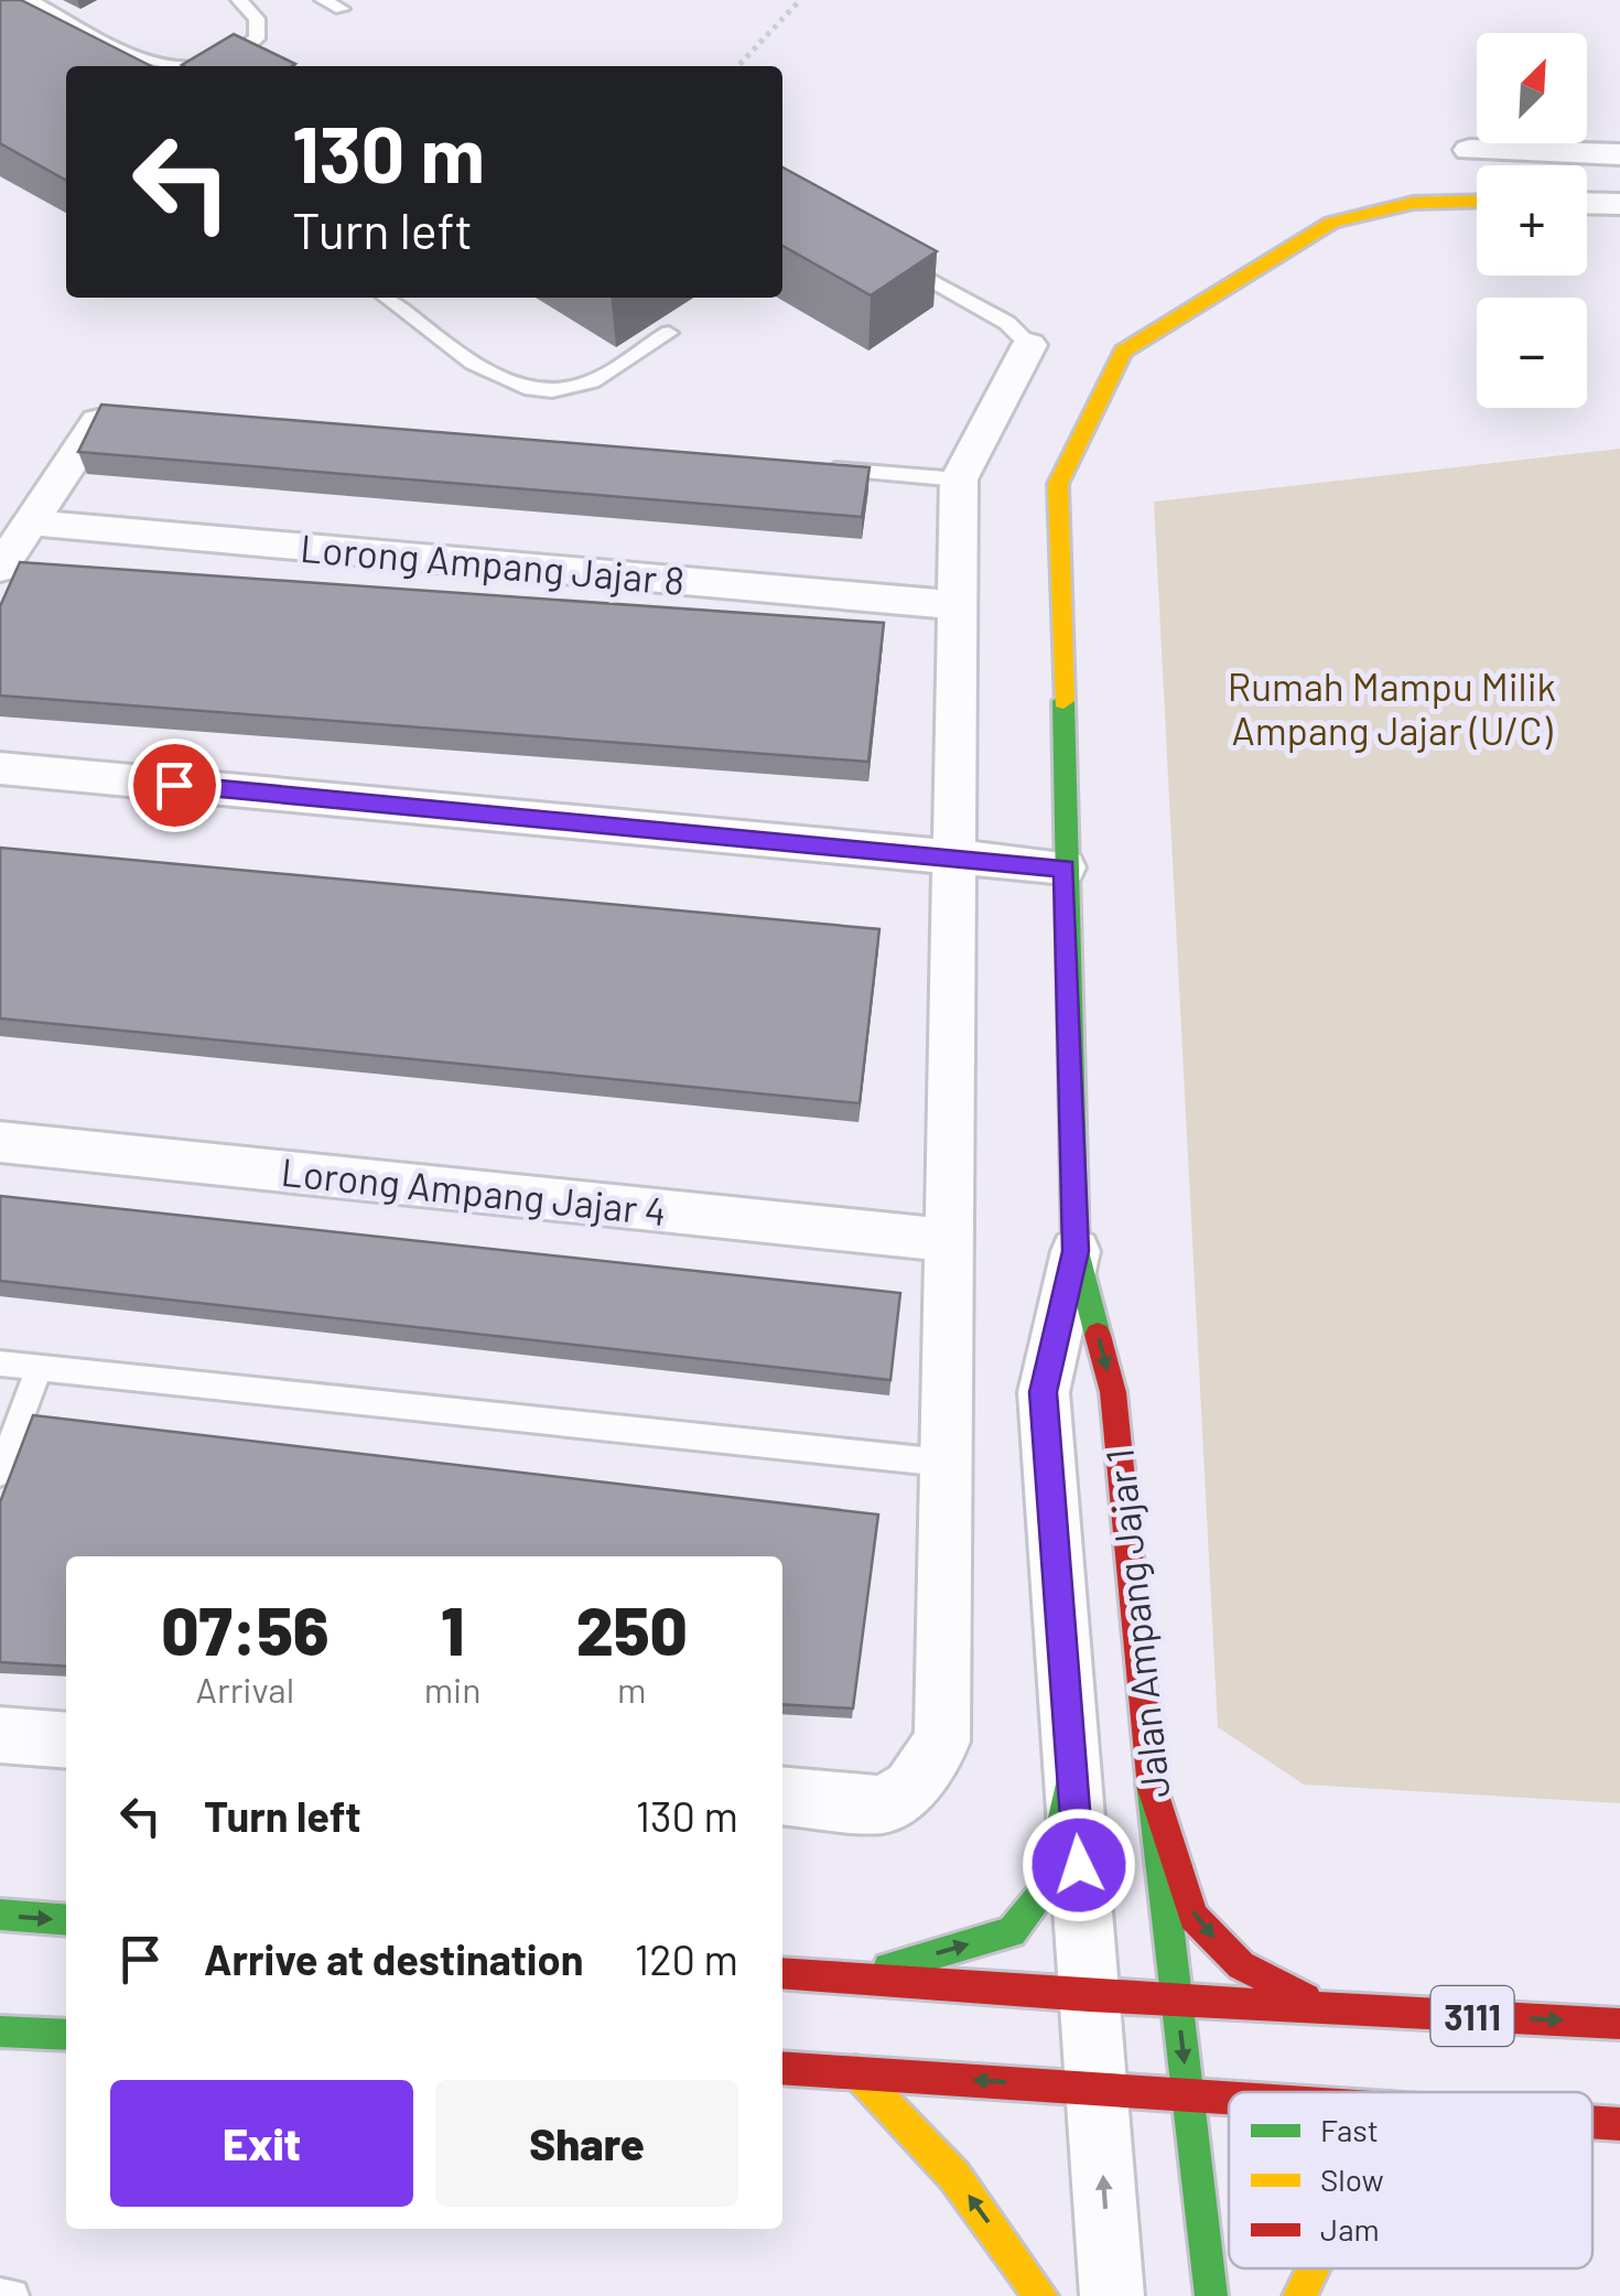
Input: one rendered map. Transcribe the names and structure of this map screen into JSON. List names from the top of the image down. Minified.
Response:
{"streets":{"street":["Lorong Ampang Jajar 8","Lorong Ampang Jajar 4","Jalan Ampang Jajar 1","3111"]},"crossings":[["Jalan Ampang Jajar 1","3111"]],"parks":["Rumah Mampu Milik Ampang Jajar (U/C)"],"legend":["Fast","Slow","Jam"],"north":"top right","page":{"map_buttons":["+","−"],"turn":["130 m","Turn left"],"eta":["07:56","Arrival","1","min","250","m"],"list":[{"name":"Turn left","value":"130 m"},{"name":"Arrive at destination","value":"120 m"}],"buttons":["Exit","Share"]}}
